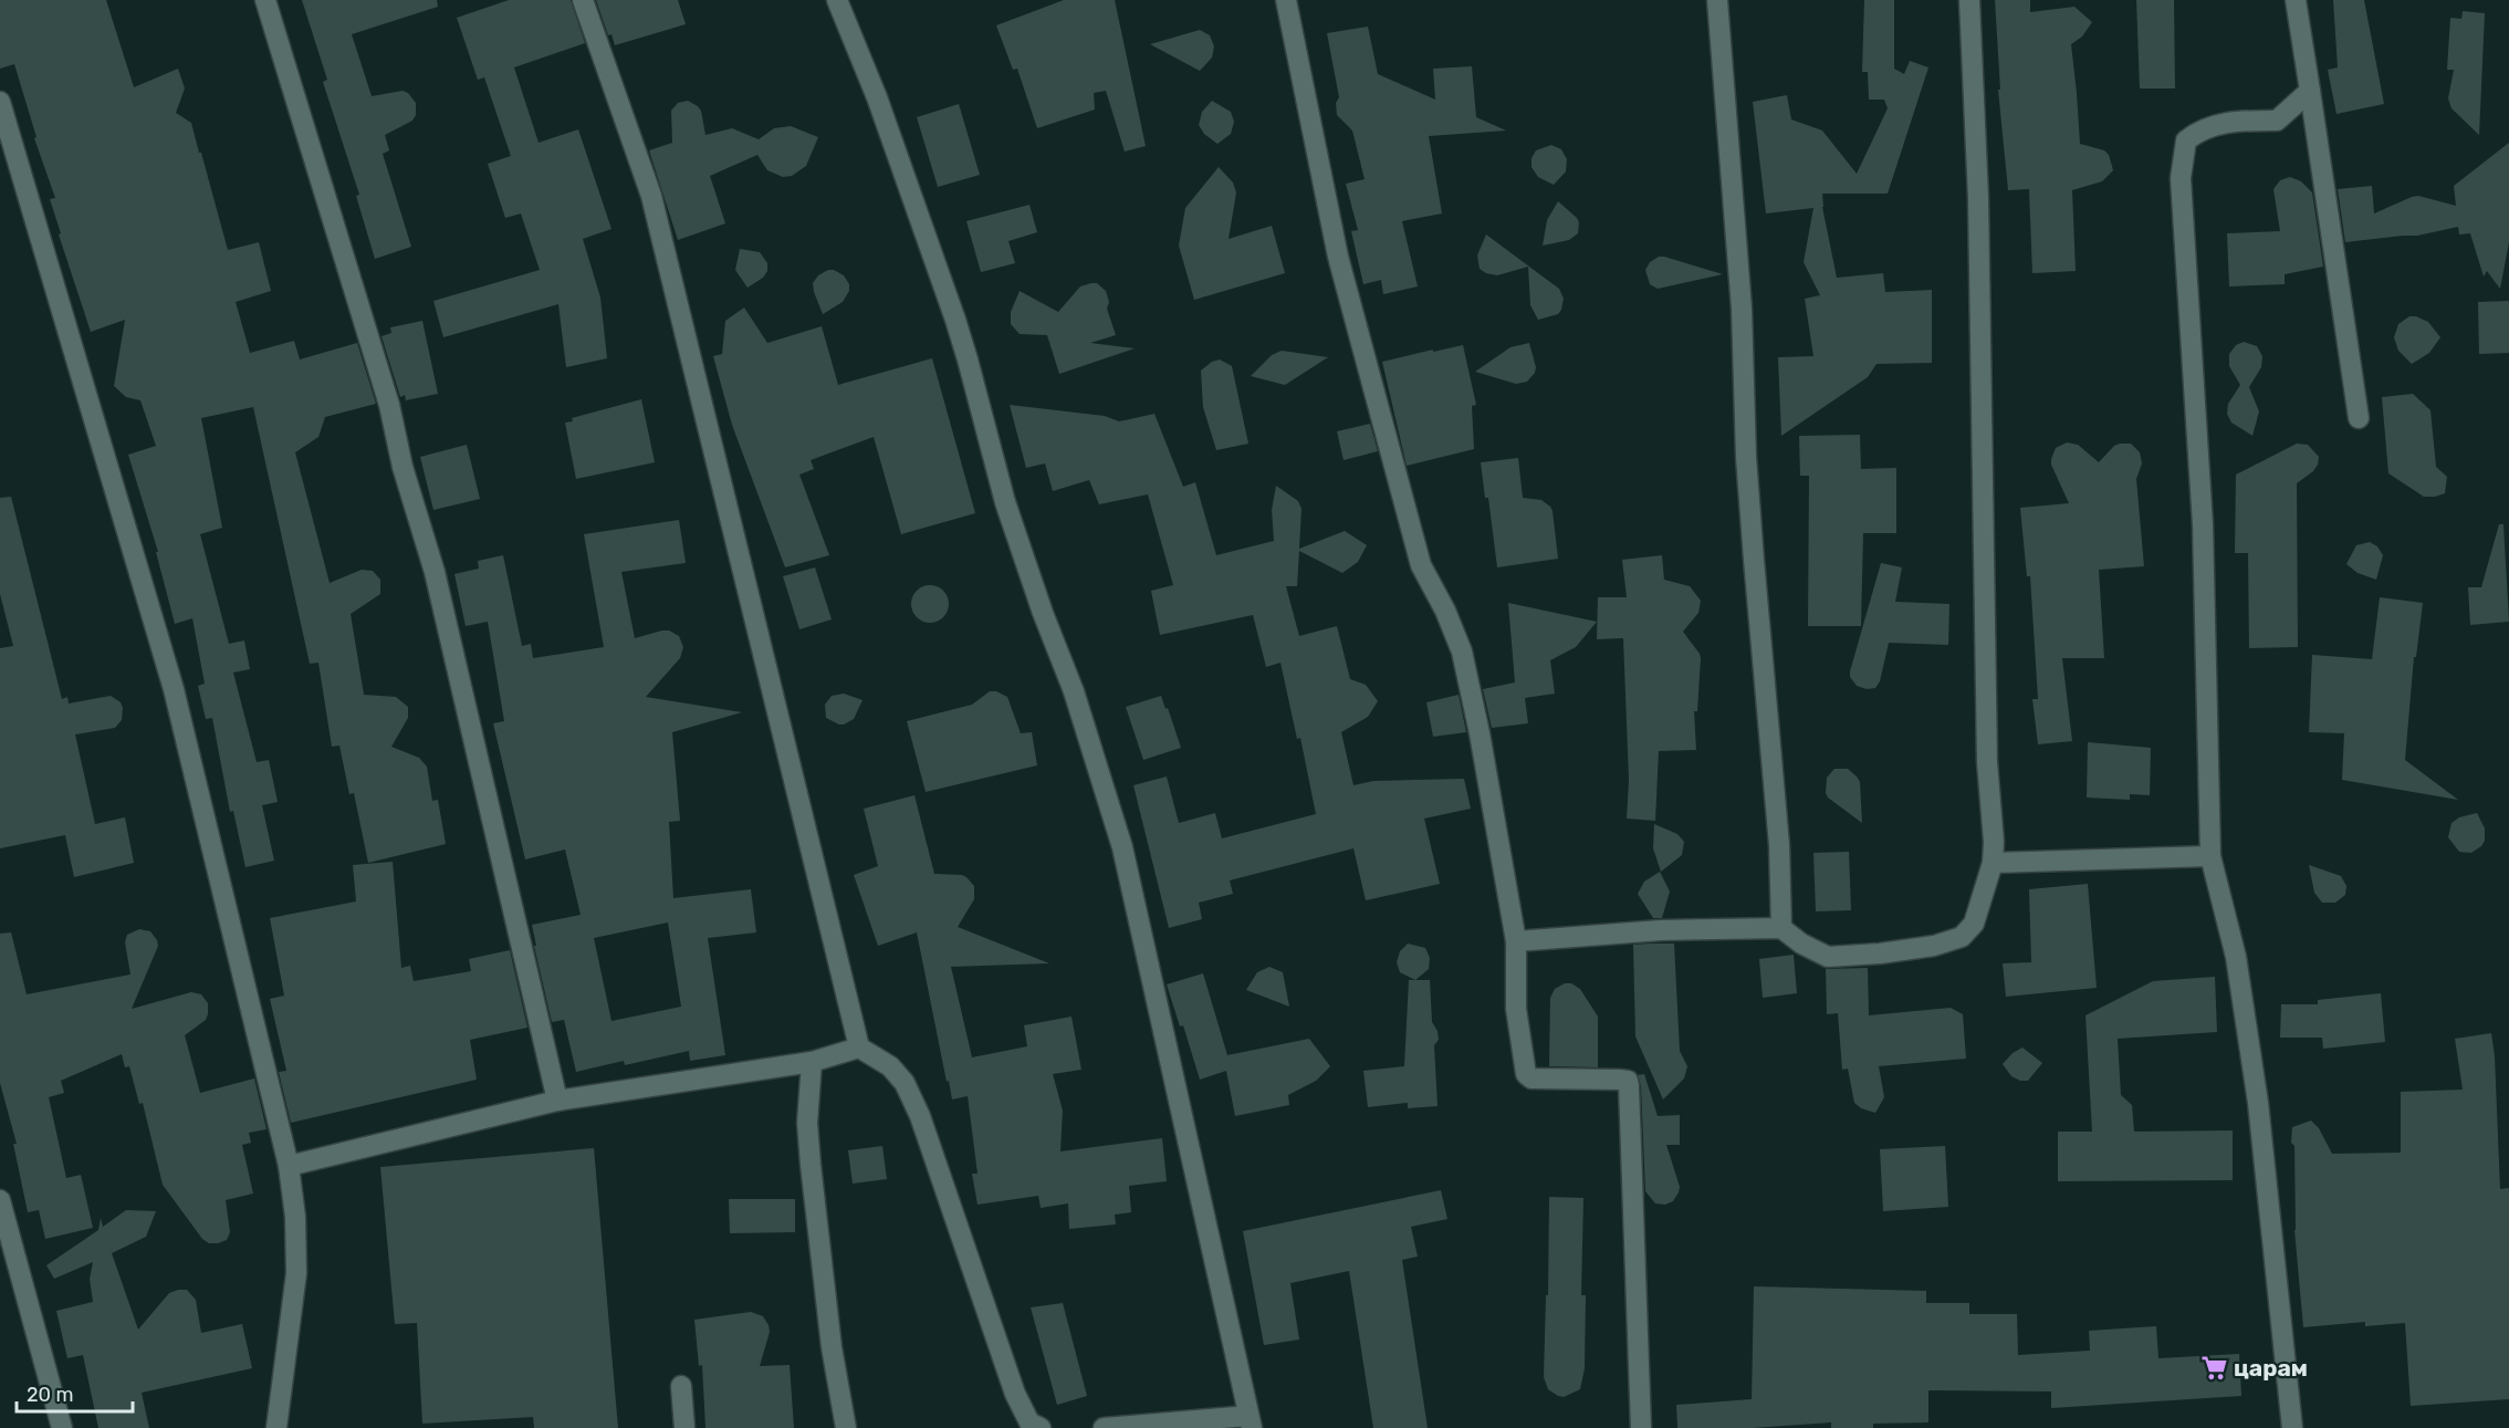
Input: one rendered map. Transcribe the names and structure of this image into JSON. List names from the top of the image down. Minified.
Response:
{"places":{"supermarket":["царам"]},"scale_bar":"20 m"}
